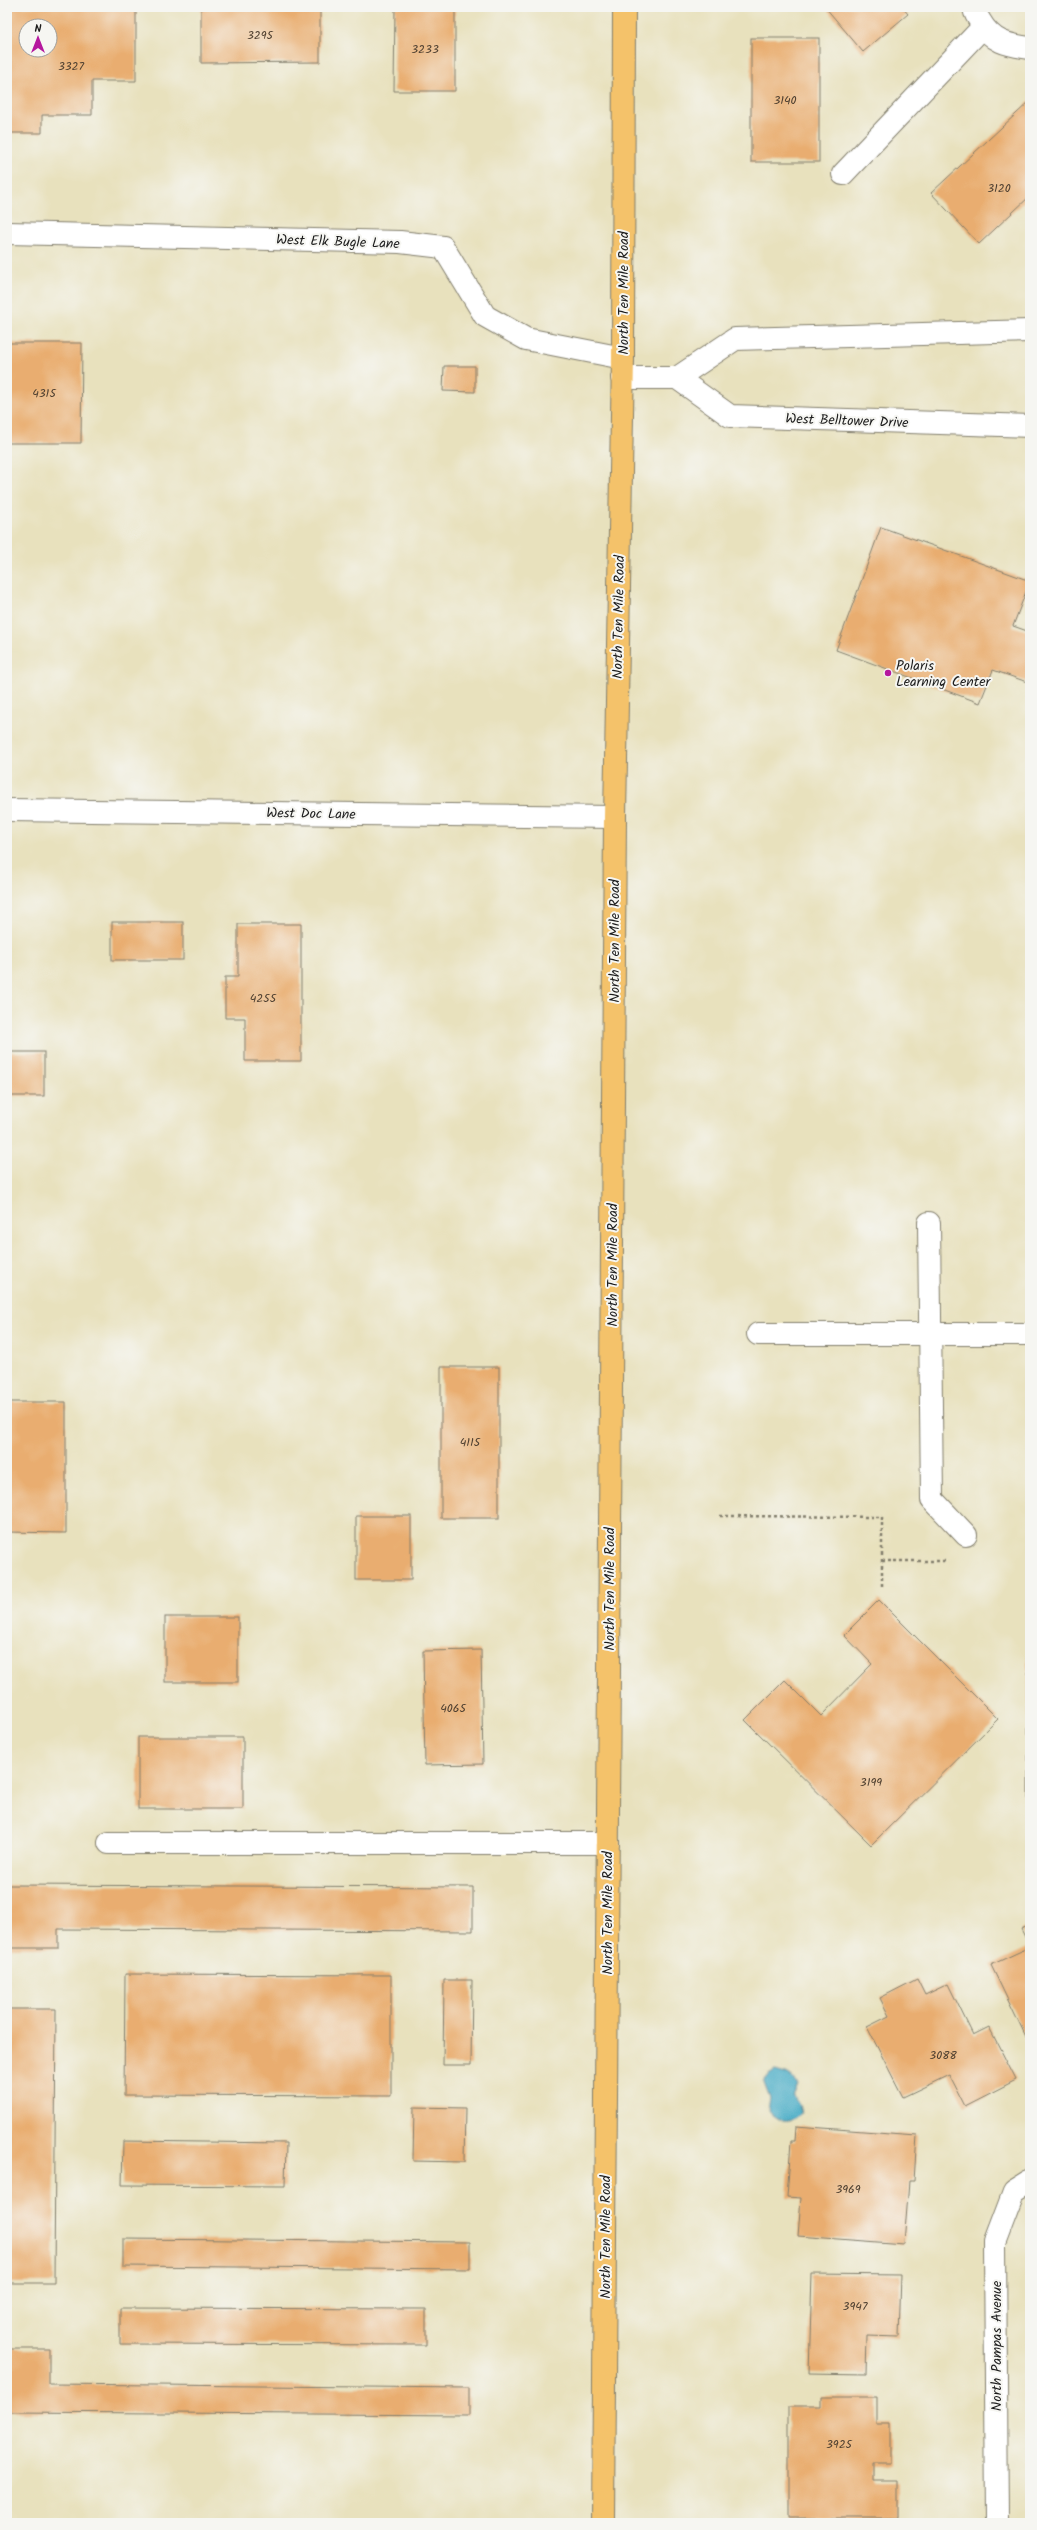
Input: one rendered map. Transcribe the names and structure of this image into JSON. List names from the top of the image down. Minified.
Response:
{"streets":{"main road":["North Ten Mile Road"],"street":["West Elk Bugle Lane","West Belltower Drive","West Doc Lane","North Pampas Avenue"]},"crossings":[["West Elk Bugle Lane","North Ten Mile Road"],["North Ten Mile Road","West Doc Lane"]],"places":["Polaris Learning Center"],"house_numbers":["3295","3233","3327","3140","3120","4315","4255","4115","4065","3199","3088","3969","3947","3925"],"north":"top"}
